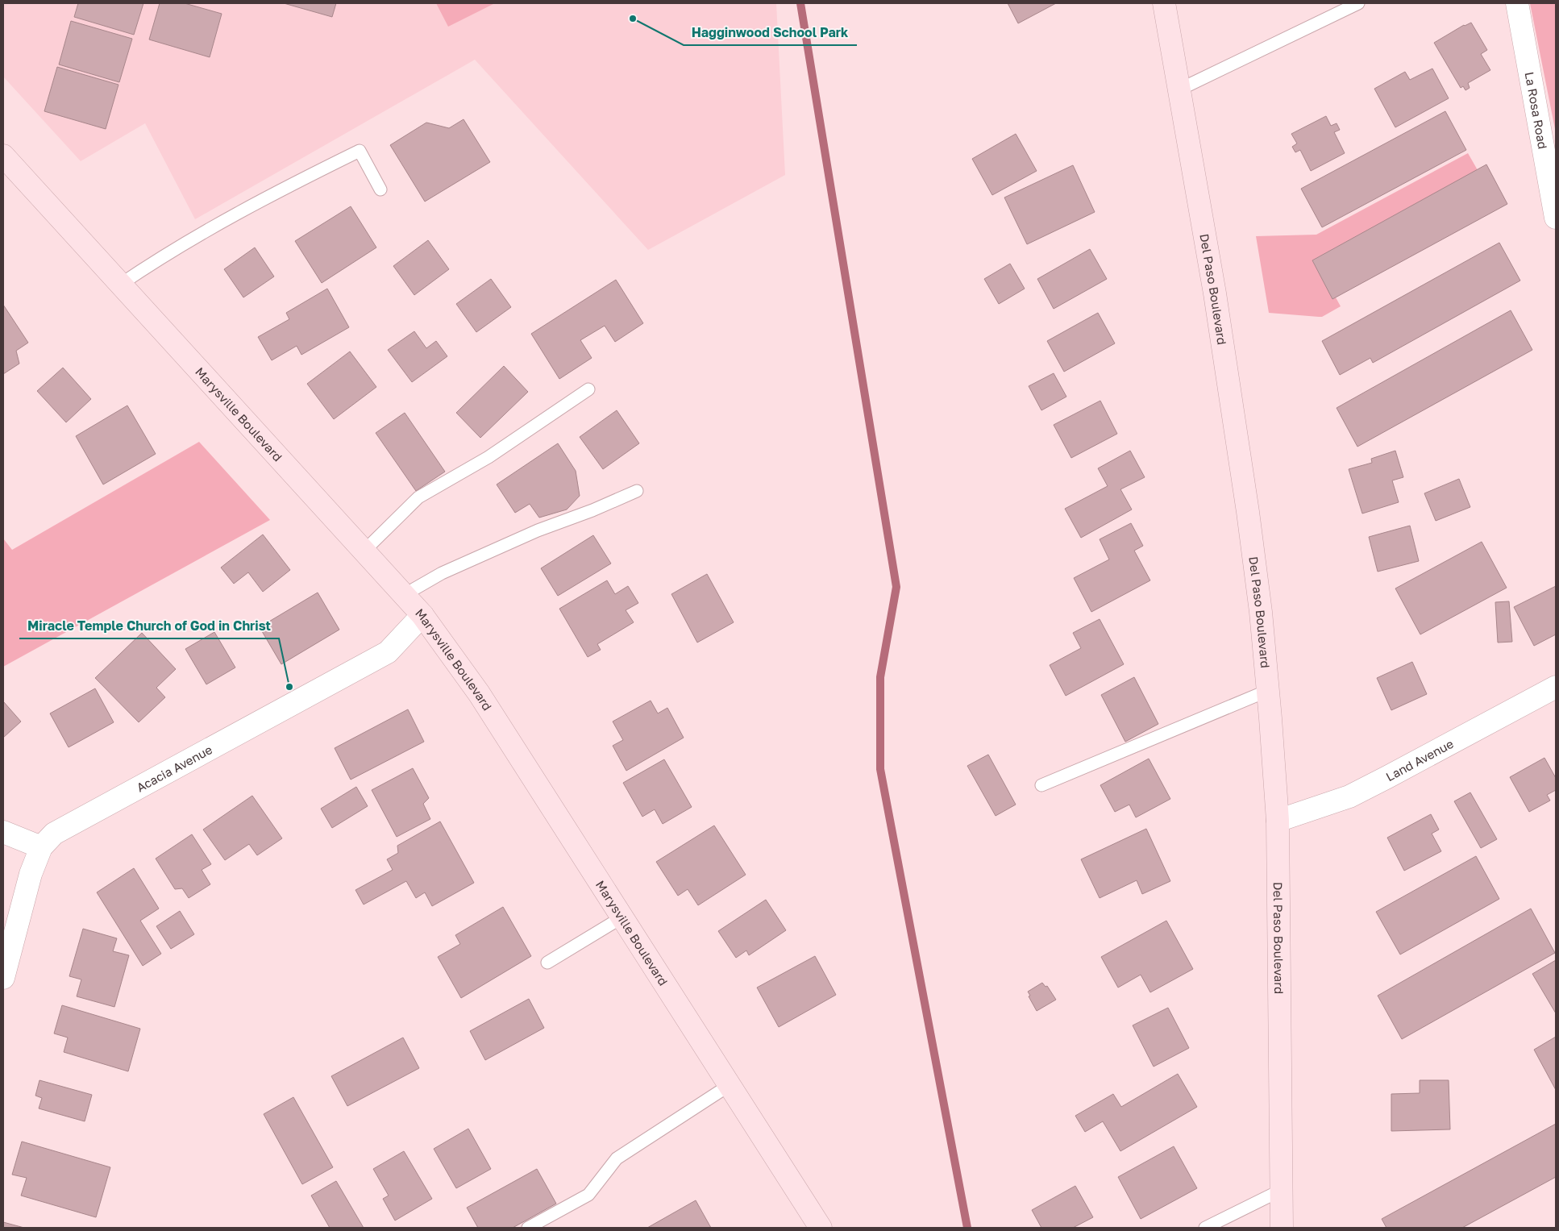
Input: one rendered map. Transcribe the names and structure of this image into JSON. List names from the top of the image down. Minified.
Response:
{"streets":{"main road":["Del Paso Boulevard","Marysville Boulevard"],"street":["La Rosa Road","Land Avenue","Acacia Avenue"]},"crossings":[["Del Paso Boulevard","Land Avenue"],["Marysville Boulevard","Acacia Avenue"]],"places":["Hagginwood School Park","Miracle Temple Church of God in Christ"]}
